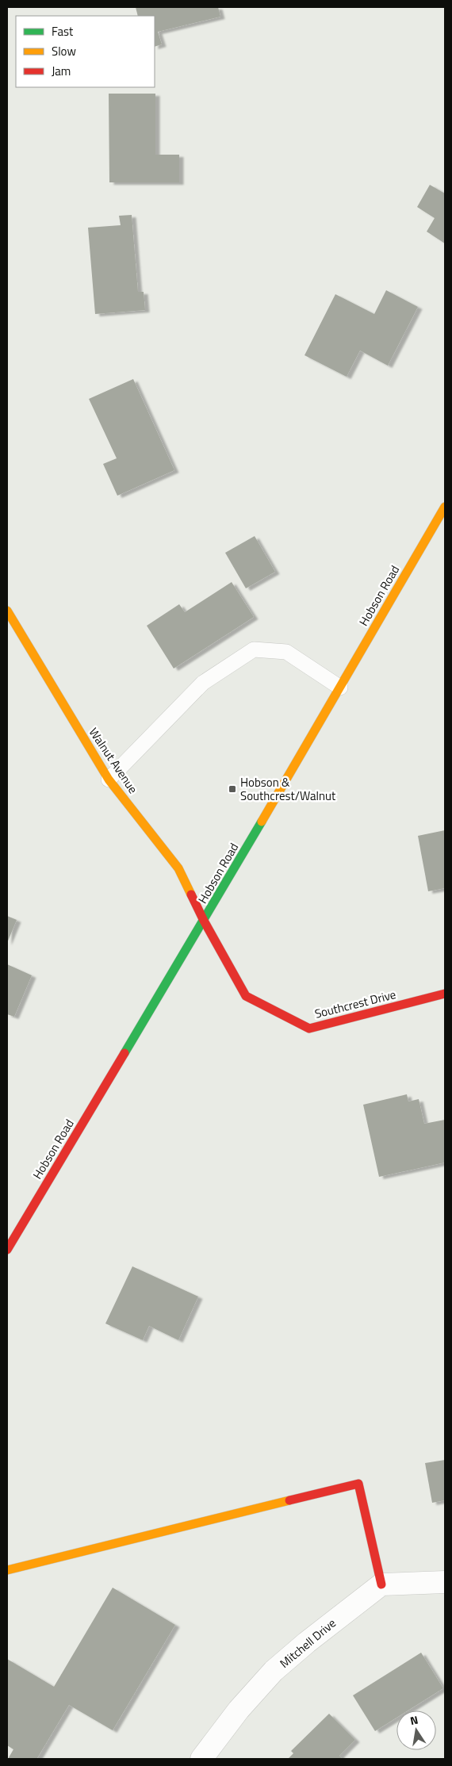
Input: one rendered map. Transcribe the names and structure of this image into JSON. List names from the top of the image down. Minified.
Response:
{"streets":{"street":["Hobson Road","Walnut Avenue","Southcrest Drive","Mitchell Drive"]},"crossings":[["Hobson Road","Walnut Avenue"],["Hobson Road","Southcrest Drive"],["Walnut Avenue","Southcrest Drive"]],"places":{"transit":["Hobson & Southcrest/Walnut"]},"legend":["Fast","Slow","Jam"],"north":"top"}
